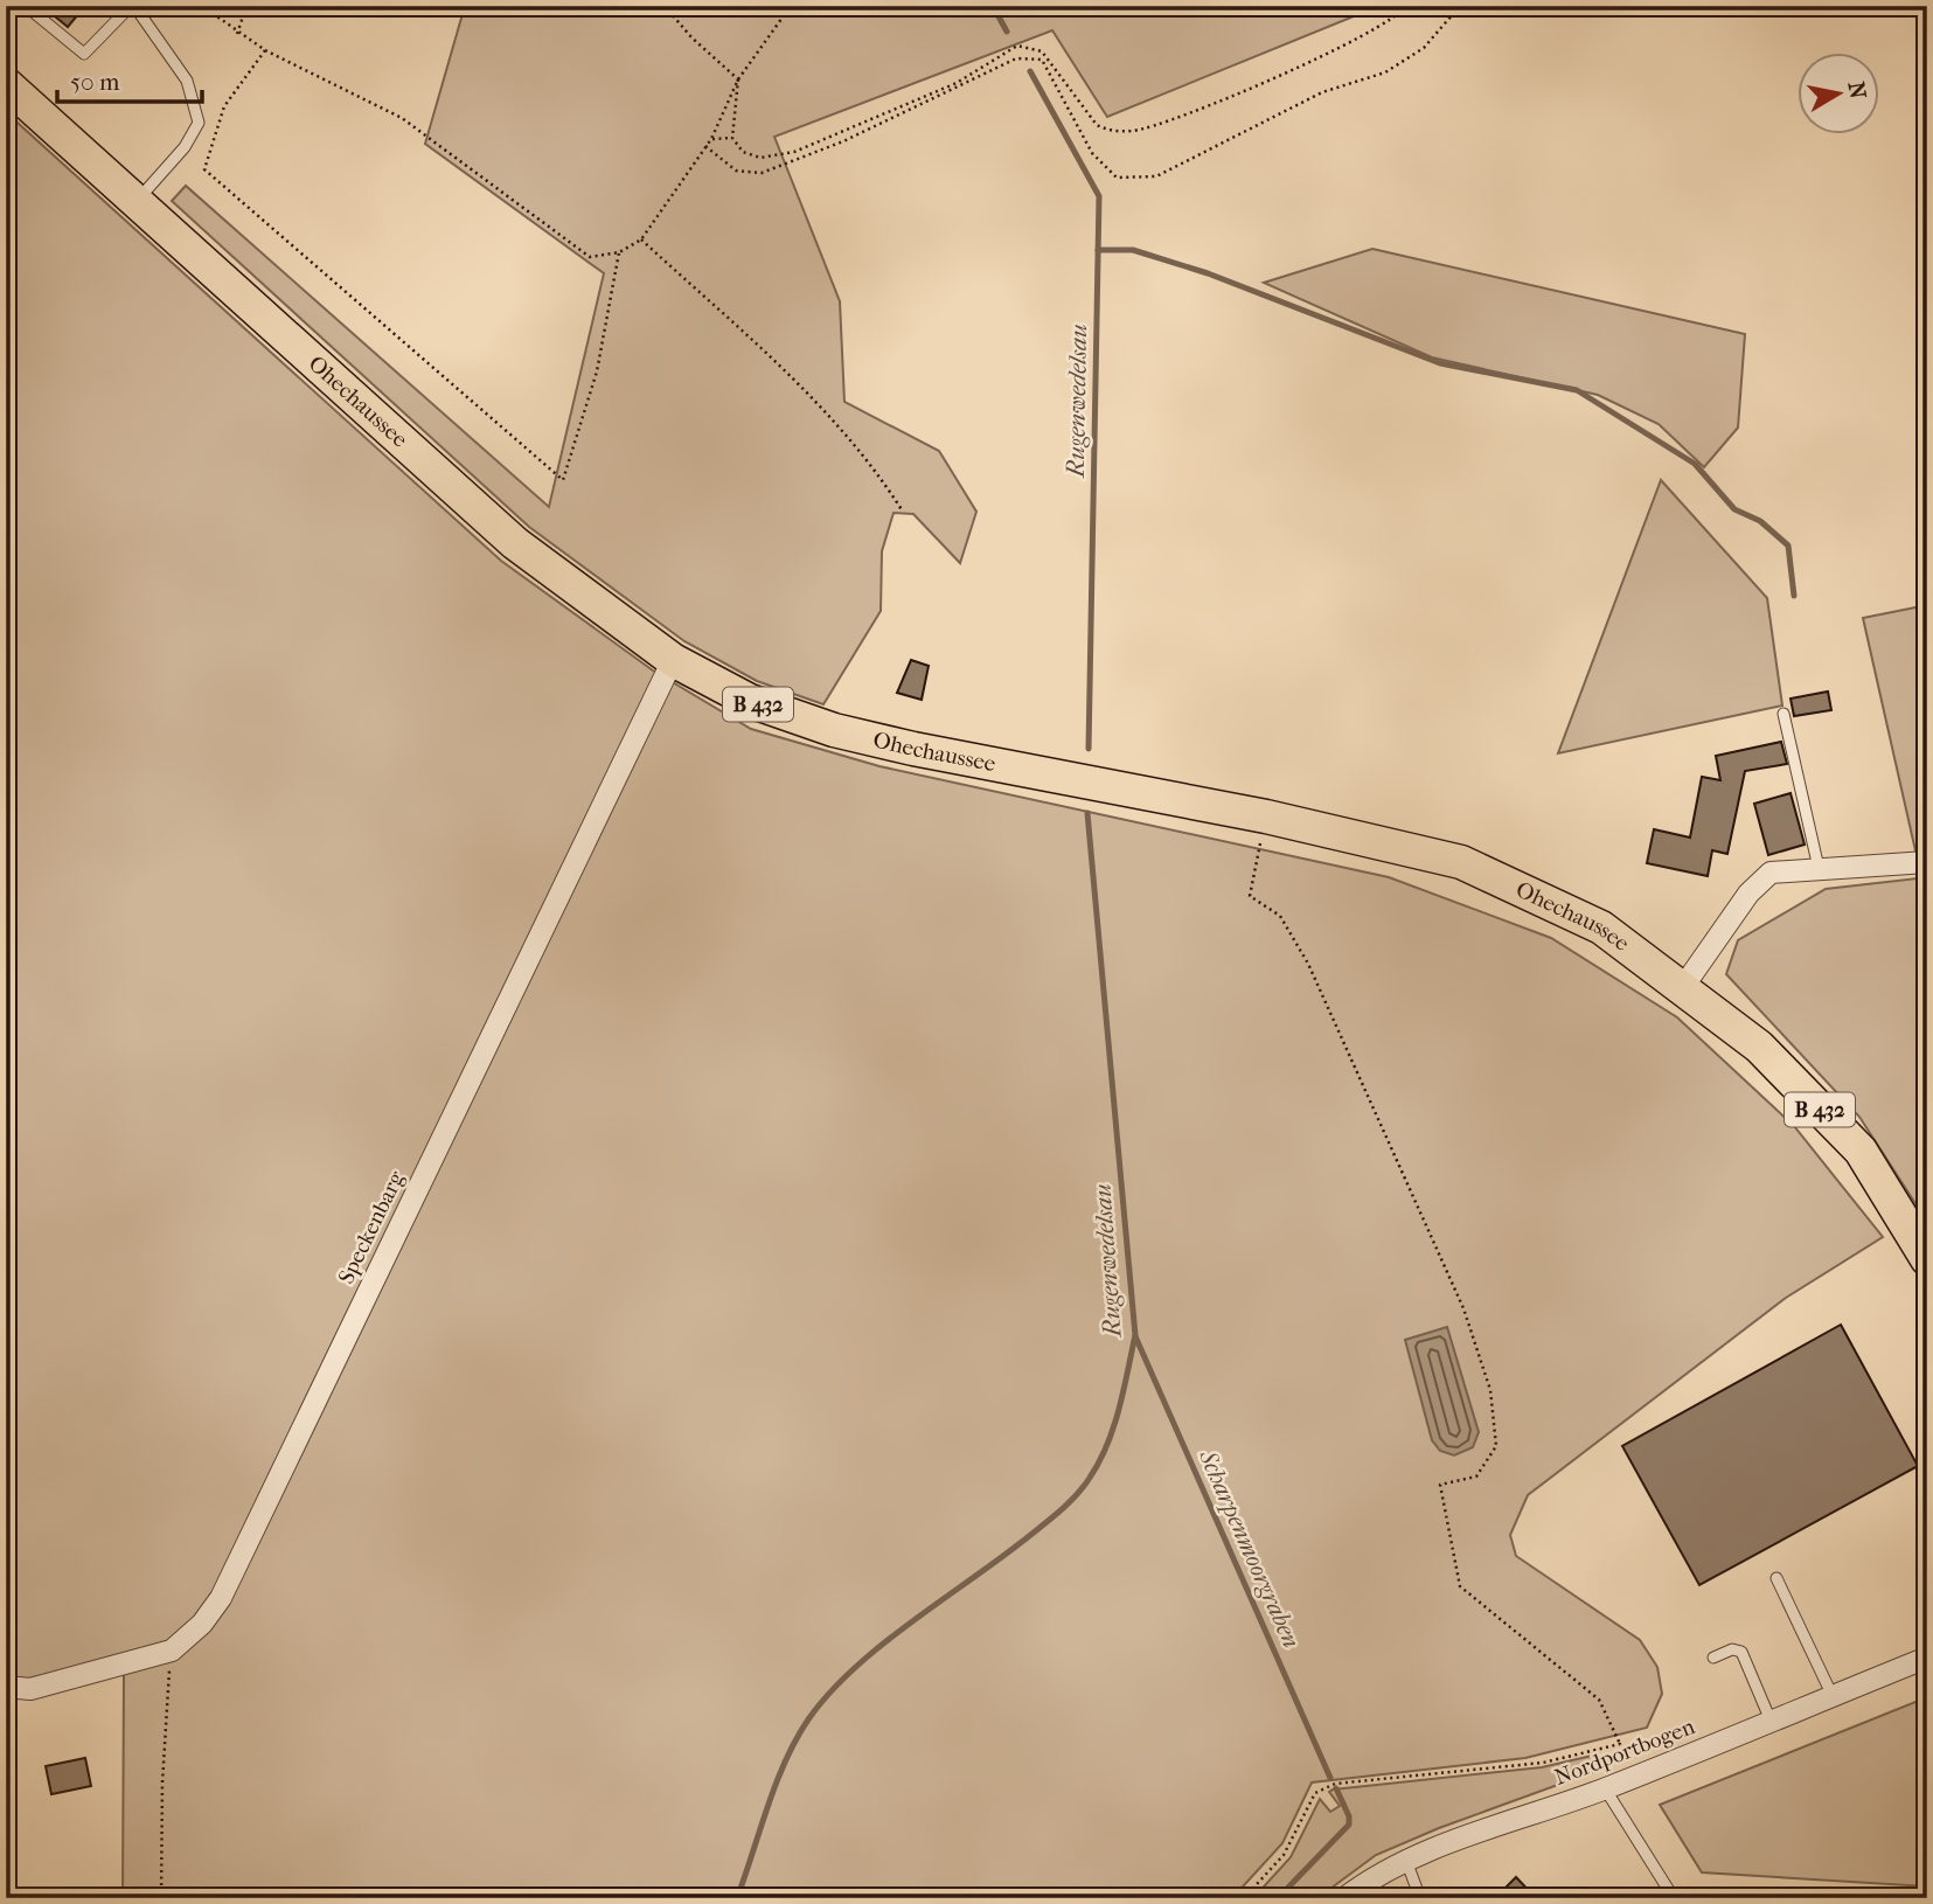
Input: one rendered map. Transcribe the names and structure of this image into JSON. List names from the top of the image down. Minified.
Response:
{"streets":{"main road":["Ohechaussee","B 432"],"street":["Speckenbarg","Nordportbogen"]},"crossings":[["Ohechaussee","Speckenbarg"]],"water":["Rugenwedelsau","Scharpenmoorgraben"],"scale_bar":"50 m","north":"right"}
